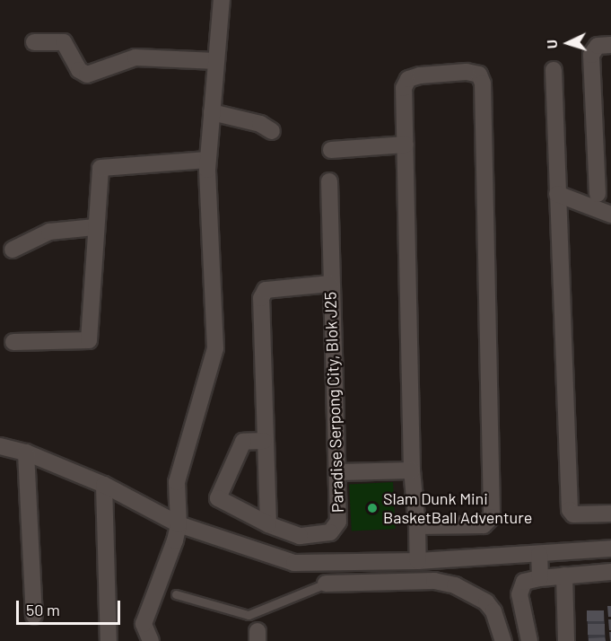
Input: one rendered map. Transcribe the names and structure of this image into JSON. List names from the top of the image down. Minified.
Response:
{"streets":{"street":["Paradise Serpong City, Blok J25"]},"places":["Slam Dunk Mini BasketBall Adventure"],"scale_bar":"50 m","north":"left"}
